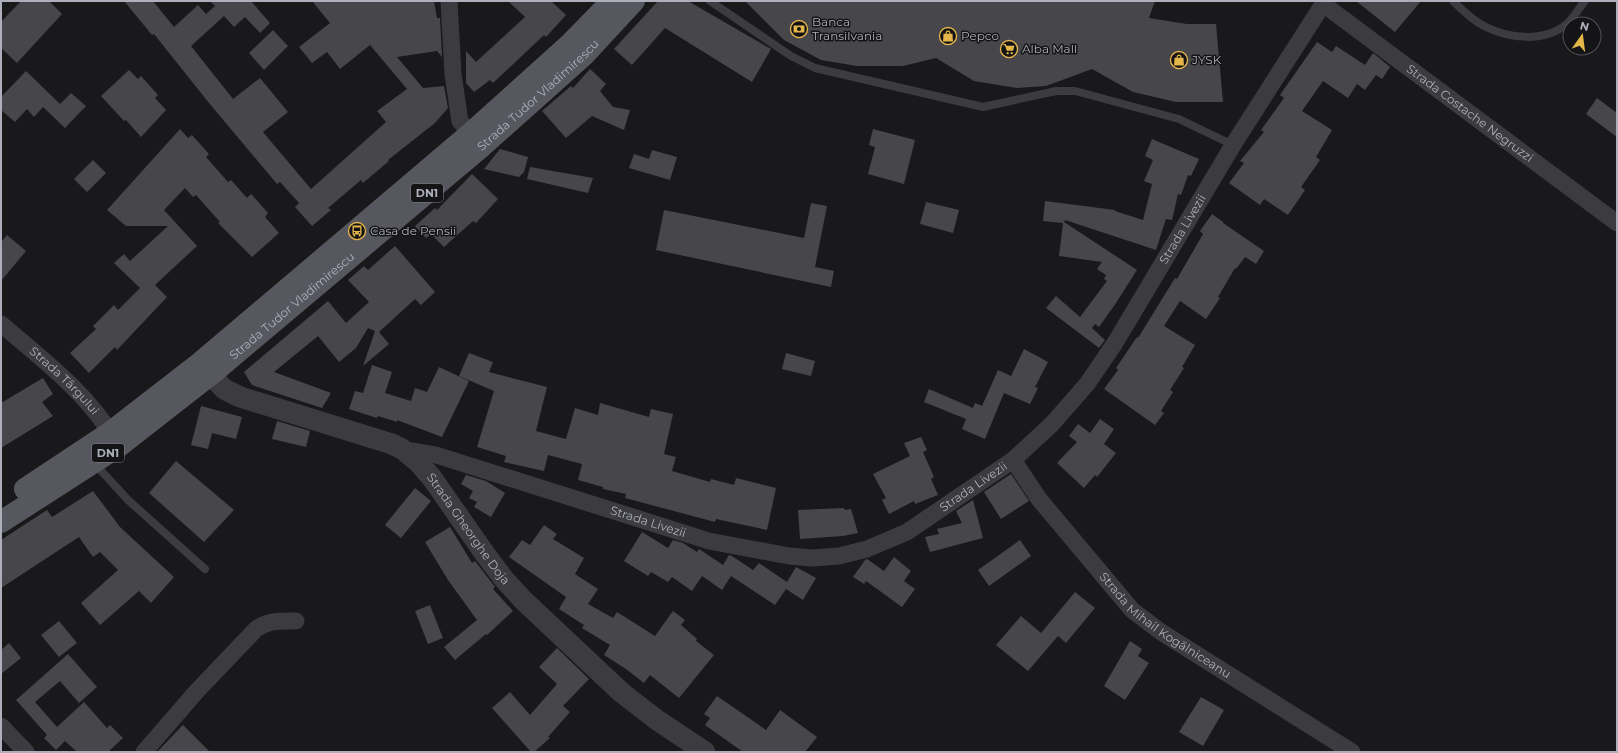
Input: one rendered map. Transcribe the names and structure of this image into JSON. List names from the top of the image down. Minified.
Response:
{"streets":{"main road":["Strada Tudor Vladimirescu","DN1"],"street":["Strada Costache Negruzzi","Strada Livezii","Strada Târgului","Strada Gheorghe Doja","Strada Mihail Kogălniceanu"]},"crossings":[["Strada Tudor Vladimirescu","Strada Târgului"],["Strada Tudor Vladimirescu","Strada Gheorghe Doja"],["Strada Costache Negruzzi","Strada Livezii"],["Strada Livezii","Strada Gheorghe Doja"],["Strada Livezii","Strada Mihail Kogălniceanu"]],"places":{"bank":["Banca Transilvania"],"shop":["Pepco","JYSK"],"supermarket":["Alba Mall"],"bus stop":["Casa de Pensii"]},"north":"top"}
